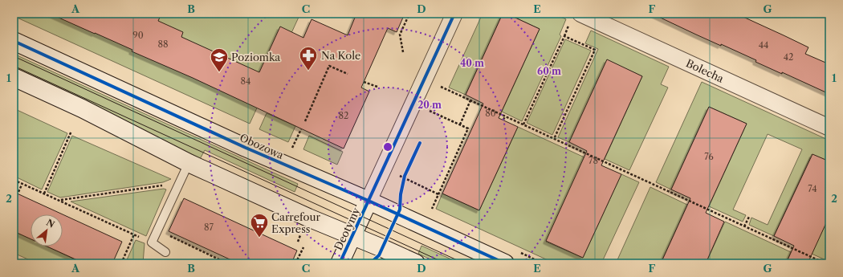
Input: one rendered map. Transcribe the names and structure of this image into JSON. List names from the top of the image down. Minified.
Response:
{"streets":{"street":["Bolecha","Obozowa","Deotymy"]},"crossings":[["Obozowa","Deotymy"]],"places":{"pharmacy":["Na Kole"],"school or university":["Poziomka"],"supermarket":["Carrefour Express"]},"house_numbers":["90","88","44","42","84","80","82","76","78","74","87"],"north":"top right","grid":{"columns":["A","B","C","D","E","F","G"],"rows":["1","2"]},"rings":["40 m","60 m","20 m"]}
